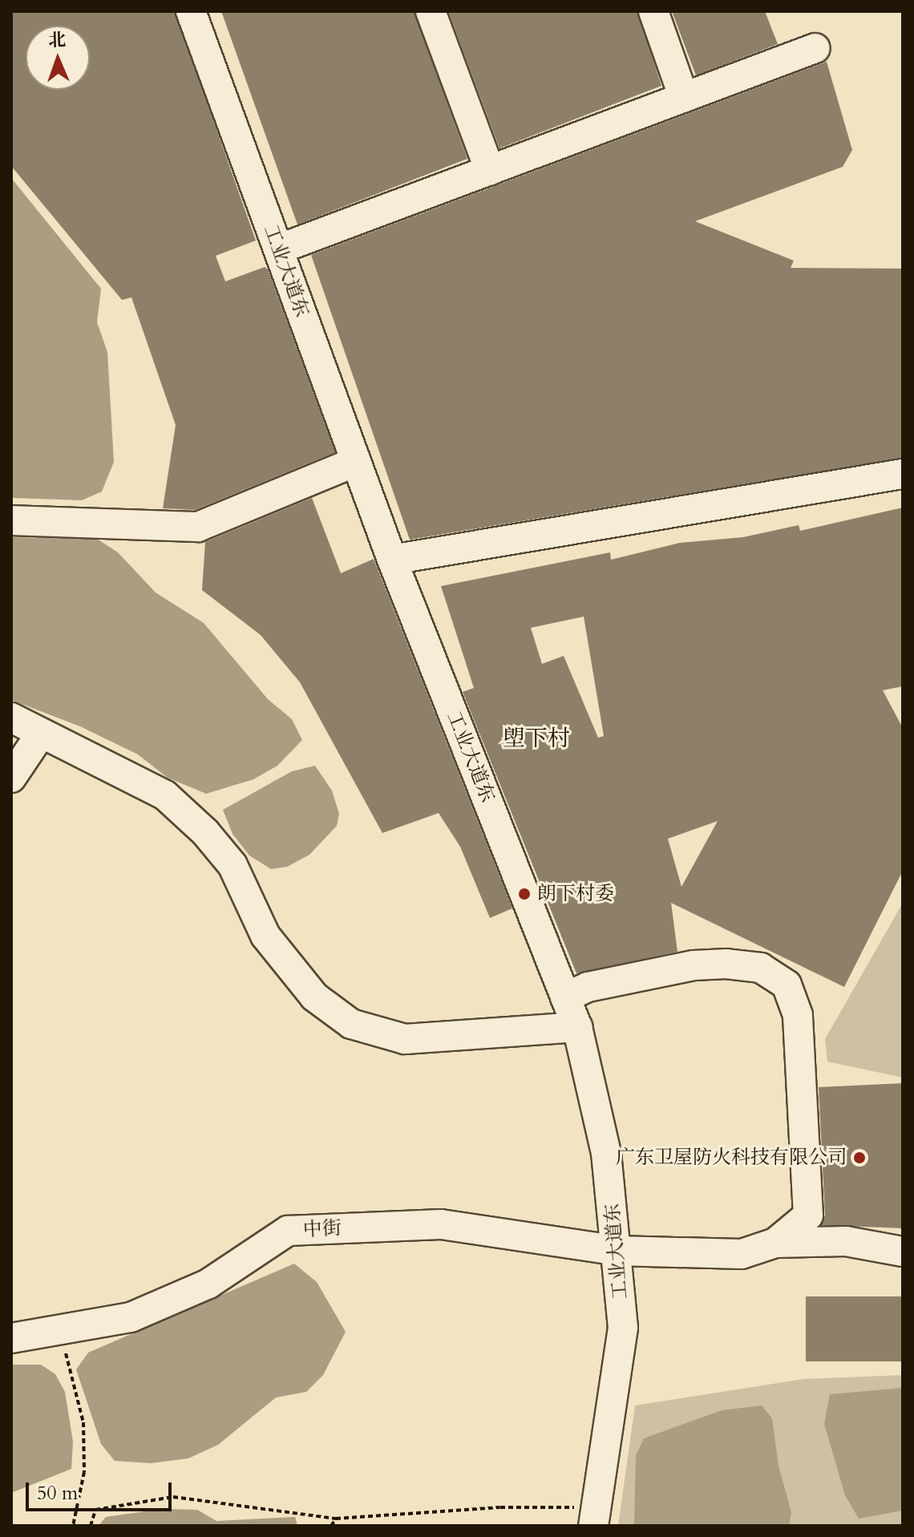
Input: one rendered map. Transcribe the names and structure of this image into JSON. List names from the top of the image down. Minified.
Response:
{"streets":{"street":["工业大道东","中街"]},"crossings":[["工业大道东","中街"]],"districts":["塱下村"],"places":["朗下村委","广东卫屋防火科技有限公司"],"scale_bar":"50 m","north":"top"}
